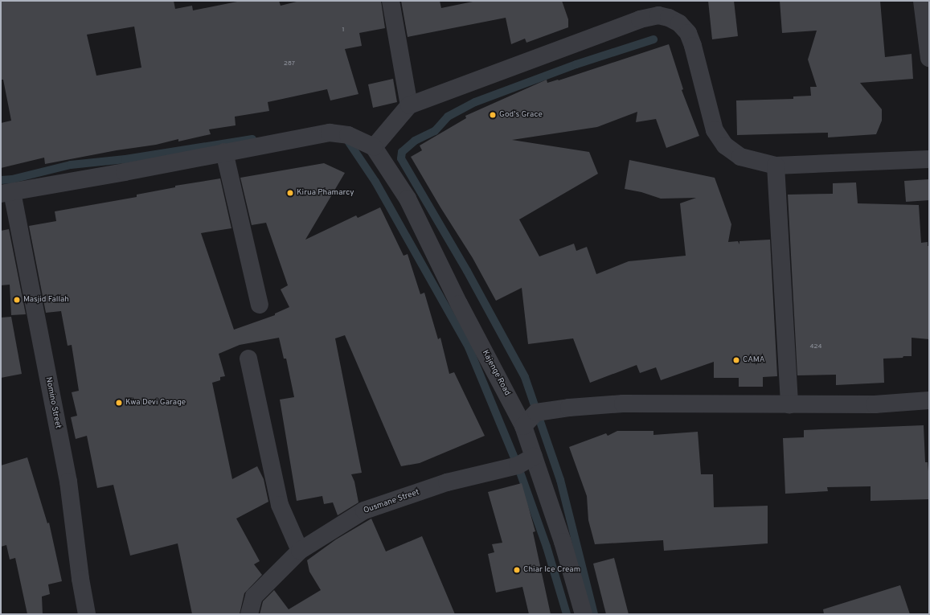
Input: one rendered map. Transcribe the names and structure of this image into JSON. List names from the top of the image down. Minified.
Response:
{"streets":{"street":["Kajenge Road","Nomino Street","Ousmane Street"]},"crossings":[["Kajenge Road","Ousmane Street"]],"places":["God's Grace","Kirua Phamarcy","Masjid Fallah","CAMA","Kwa Devi Garage","Chiar Ice Cream"],"house_numbers":["1","287","424"]}
